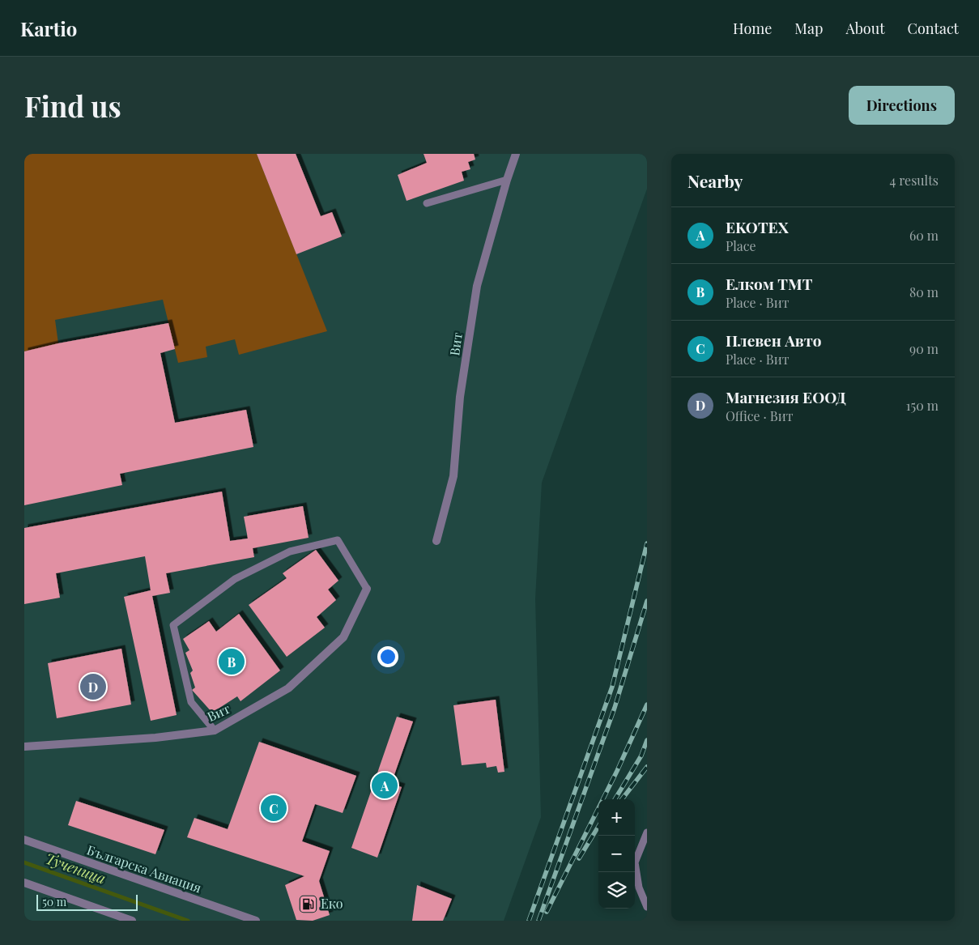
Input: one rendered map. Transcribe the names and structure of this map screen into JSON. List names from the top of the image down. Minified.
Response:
{"streets":{"street":["Вит","Българска Авиация"]},"water":["Тученица"],"places":{"fuel station":["Еко"]},"scale_bar":"50 m","page":{"header":"Kartio","nav":["Home","Map","About","Contact"],"buttons":"Directions","title":"Find us","heading":["Nearby","4 results"],"list":[{"mark":"A","name":"EKOTEX","note":"Place","value":"60 m"},{"mark":"B","name":"Елком ТМТ","note":"Place · Вит","value":"80 m"},{"mark":"C","name":"Плевен Авто","note":"Place · Вит","value":"90 m"},{"mark":"D","name":"Магнезия ЕООД","note":"Office · Вит","value":"150 m"}],"pins":["B","D","A","C"],"map_buttons":["+","−"],"scale":"50 m"}}
